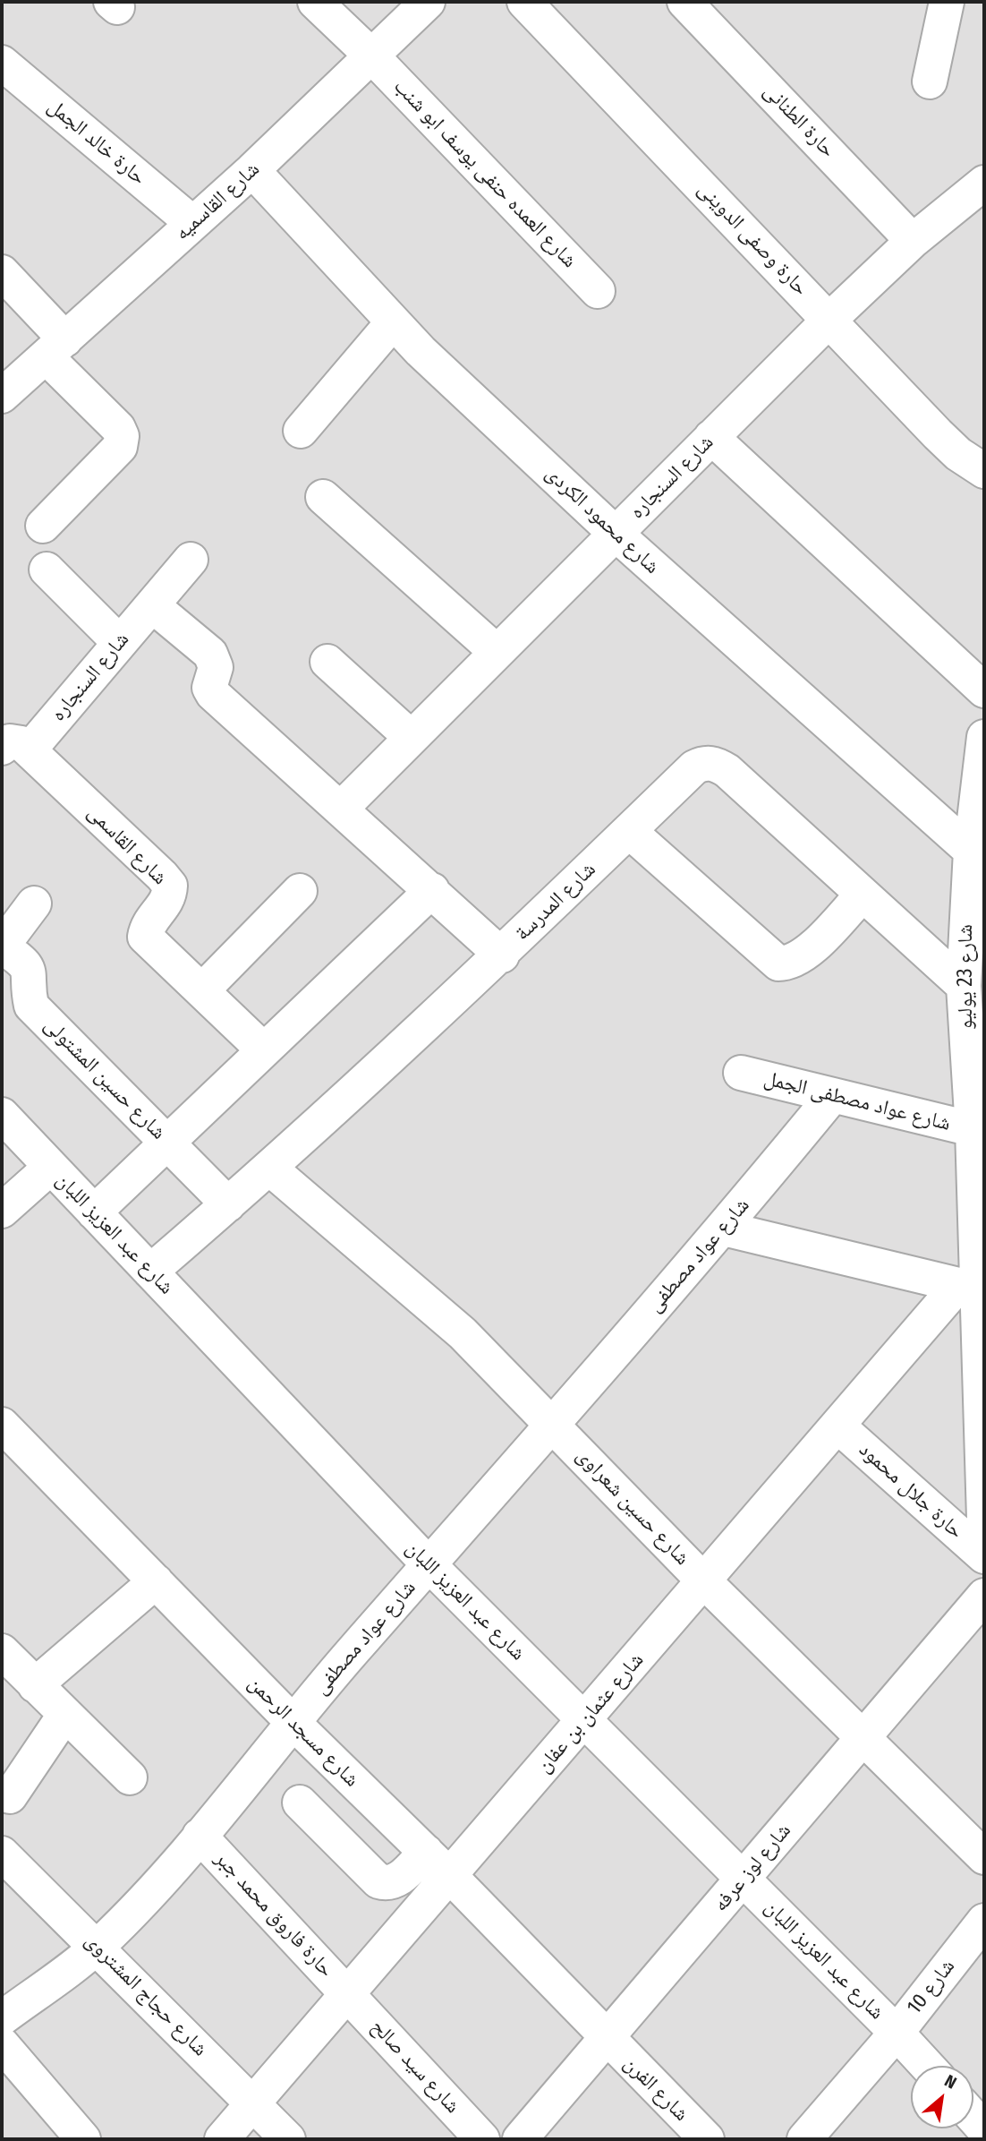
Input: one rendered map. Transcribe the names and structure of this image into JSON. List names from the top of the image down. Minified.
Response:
{"streets":{"street":["حارة الطنانى","حارة خالد الجمل","شارع العمده حنفى يوسف ابو شنب","شارع القاسميه","حارة وصفى الدوينى","شارع السنجاره","شارع محمود الكردى","شارع القاسمى","شارع المدرسة","شارع 23 يوليو","شارع حسين المشتولى","شارع عواد مصطفى الجمل","شارع عبد العزيز اللبان","شارع عواد مصطفى","حارة جلال محمود","شارع حسين شعراوى","شارع عثمان بن عفان","شارع مسجد الرحمن","شارع لوز عرفه","حارة فاروق محمد جبر","شارع 10","شارع حجاج المشتروى","شارع سيد صالح","شارع الفرن"]},"crossings":[["حارة الطنانى","شارع السنجاره"],["حارة خالد الجمل","شارع القاسميه"],["شارع العمده حنفى يوسف ابو شنب","شارع القاسميه"],["شارع القاسميه","شارع محمود الكردى"],["حارة وصفى الدوينى","شارع السنجاره"],["شارع السنجاره","شارع محمود الكردى"],["شارع السنجاره","شارع القاسمى"],["شارع محمود الكردى","شارع 23 يوليو"],["شارع المدرسة","شارع 23 يوليو"],["شارع المدرسة","شارع حسين المشتولى"],["شارع المدرسة","شارع عبد العزيز اللبان"],["شارع المدرسة","شارع حسين شعراوى"],["شارع 23 يوليو","شارع عواد مصطفى الجمل"],["شارع 23 يوليو","شارع عثمان بن عفان"],["شارع عواد مصطفى الجمل","شارع عواد مصطفى"],["شارع عبد العزيز اللبان","شارع عواد مصطفى"],["شارع عبد العزيز اللبان","شارع عثمان بن عفان"],["شارع عبد العزيز اللبان","شارع لوز عرفه"],["شارع عبد العزيز اللبان","شارع 10"],["شارع عواد مصطفى","شارع حسين شعراوى"],["شارع عواد مصطفى","شارع مسجد الرحمن"],["شارع عواد مصطفى","حارة فاروق محمد جبر"],["شارع عواد مصطفى","شارع حجاج المشتروى"],["حارة جلال محمود","شارع عثمان بن عفان"],["شارع حسين شعراوى","شارع عثمان بن عفان"],["شارع حسين شعراوى","شارع لوز عرفه"],["شارع عثمان بن عفان","شارع مسجد الرحمن"],["شارع عثمان بن عفان","حارة فاروق محمد جبر"],["شارع عثمان بن عفان","شارع حجاج المشتروى"],["شارع عثمان بن عفان","شارع سيد صالح"],["شارع مسجد الرحمن","شارع لوز عرفه"],["شارع مسجد الرحمن","شارع الفرن"],["شارع لوز عرفه","شارع الفرن"],["حارة فاروق محمد جبر","شارع سيد صالح"]],"north":"top right"}
